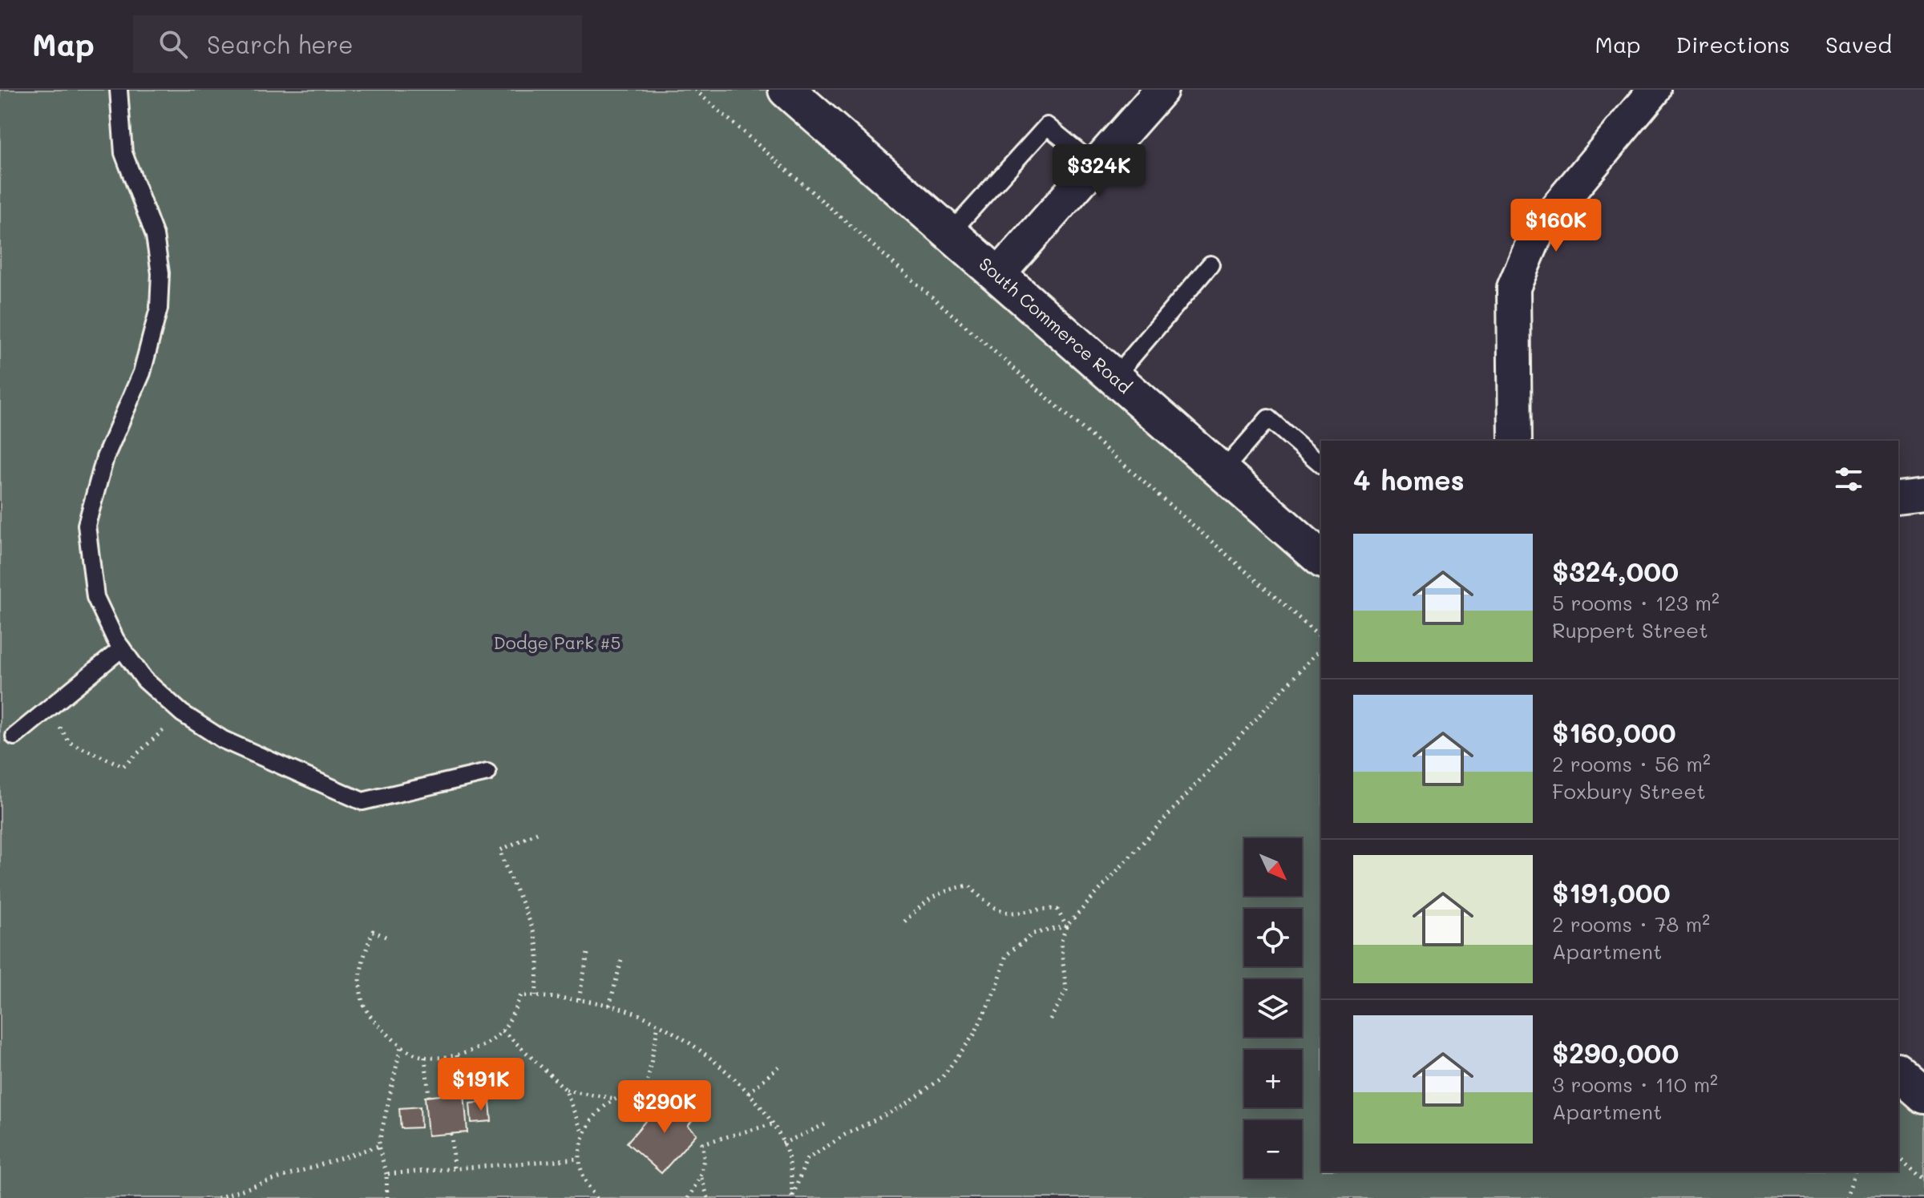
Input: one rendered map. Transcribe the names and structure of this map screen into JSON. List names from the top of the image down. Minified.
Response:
{"streets":{"street":["South Commerce Road"]},"parks":["Dodge Park #5"],"north":"bottom right","page":{"header":"Map","search":"Search here","nav":["Map","Directions","Saved"],"price":["$324K","$160K","$191K","$290K"],"heading":"4 homes","list":[{"name":"$324,000","note":"5 rooms · 123 m² · Ruppert Street"},{"name":"$160,000","note":"2 rooms · 56 m² · Foxbury Street"},{"name":"$191,000","note":"2 rooms · 78 m² · Apartment"},{"name":"$290,000","note":"3 rooms · 110 m² · Apartment"}],"map_buttons":["+","−"]}}
